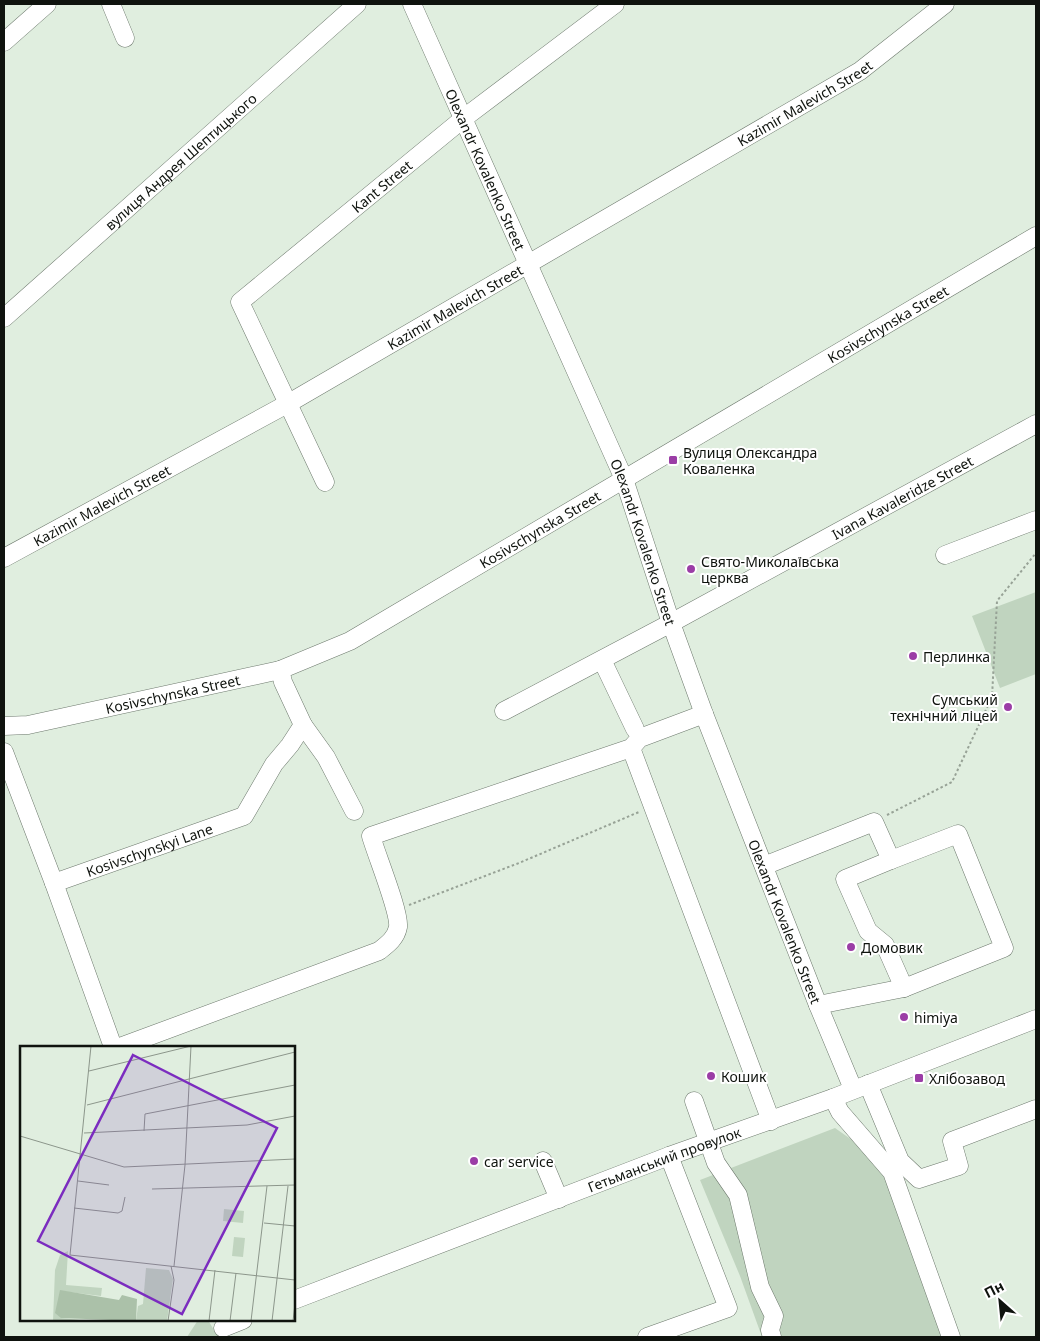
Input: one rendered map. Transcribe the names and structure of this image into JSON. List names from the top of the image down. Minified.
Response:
{"streets":{"street":["Kazimir Malevich Street","вулиця Андрея Шептицького","Olexandr Kovalenko Street","Kant Street","Kosivschynska Street","Ivana Kavaleridze Street","Kosivschynskyi Lane","Гетьманський провулок"]},"crossings":[["Kazimir Malevich Street","Olexandr Kovalenko Street"],["Kazimir Malevich Street","Kant Street"],["Olexandr Kovalenko Street","Kant Street"],["Olexandr Kovalenko Street","Kosivschynska Street"],["Olexandr Kovalenko Street","Ivana Kavaleridze Street"],["Olexandr Kovalenko Street","Гетьманський провулок"]],"places":{"transit":["Вулиця Олександра Коваленка","Хлібозавод"],"other":["Свято-Миколаївська церква","Перлинка","Сумський технічний ліцей","Домовик","himiya","Кошик","car service"]},"north":"top left"}
